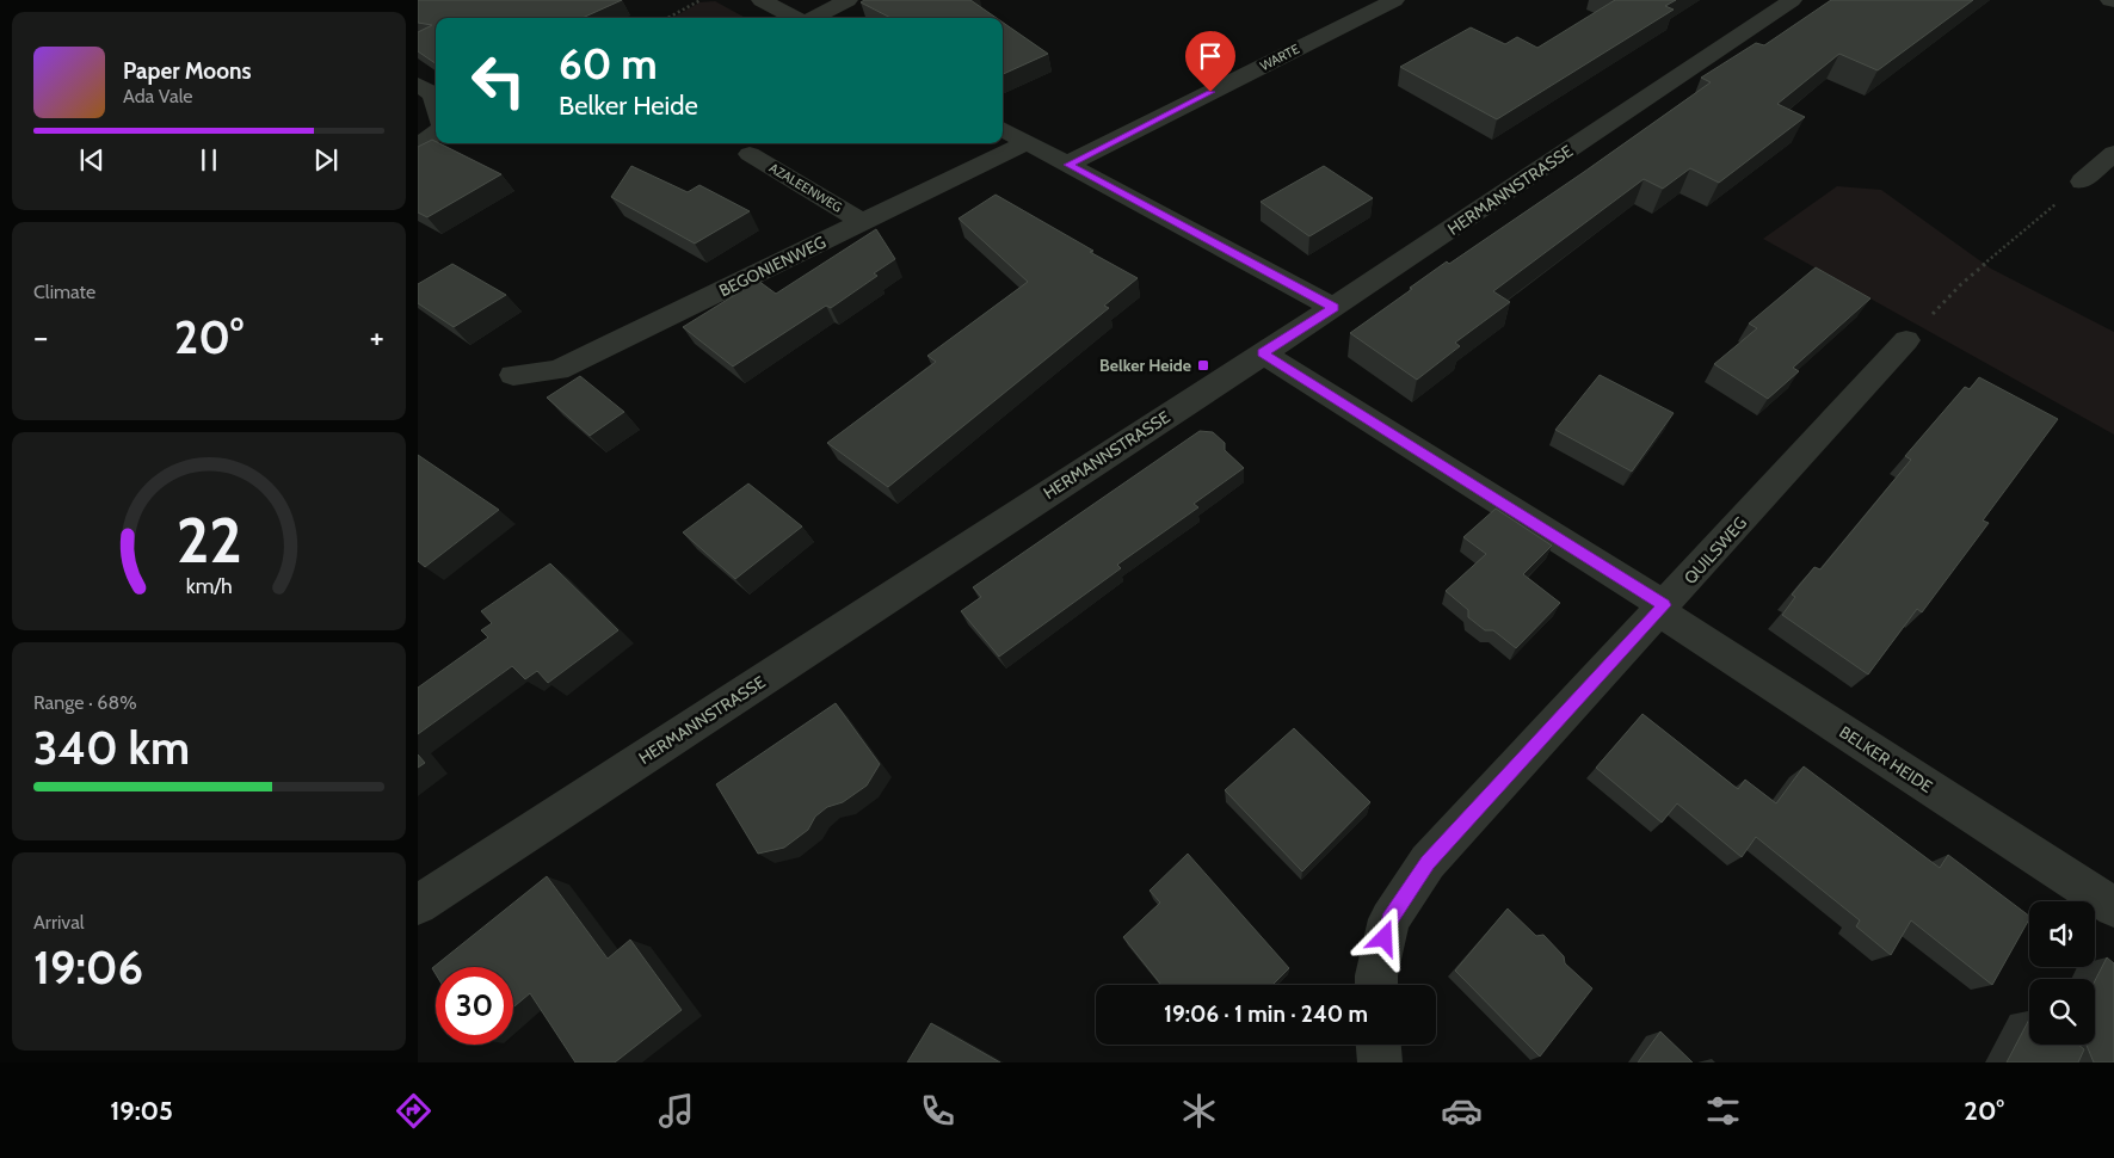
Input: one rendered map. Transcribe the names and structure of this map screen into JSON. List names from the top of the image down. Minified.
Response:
{"streets":{"street":["WARTE","AZALEENWEG","HERMANNSTRASSE","BEGONIENWEG","QUILSWEG","BELKER HEIDE"]},"crossings":[["AZALEENWEG","BEGONIENWEG"],["HERMANNSTRASSE","BELKER HEIDE"],["QUILSWEG","BELKER HEIDE"]],"places":{"transit":["Belker Heide"]},"page":{"turn":["60 m","Belker Heide"],"song":["Paper Moons","Ada Vale"],"tile":["Climate",["Range · 68%","340 km"],["Arrival","19:06"]],"heat":["−","20°","+"],"limit":"30","trip":"19:06 · 1 min · 240 m","tabs":["19:05","20°"],"gauge":["22","km/h"]}}
